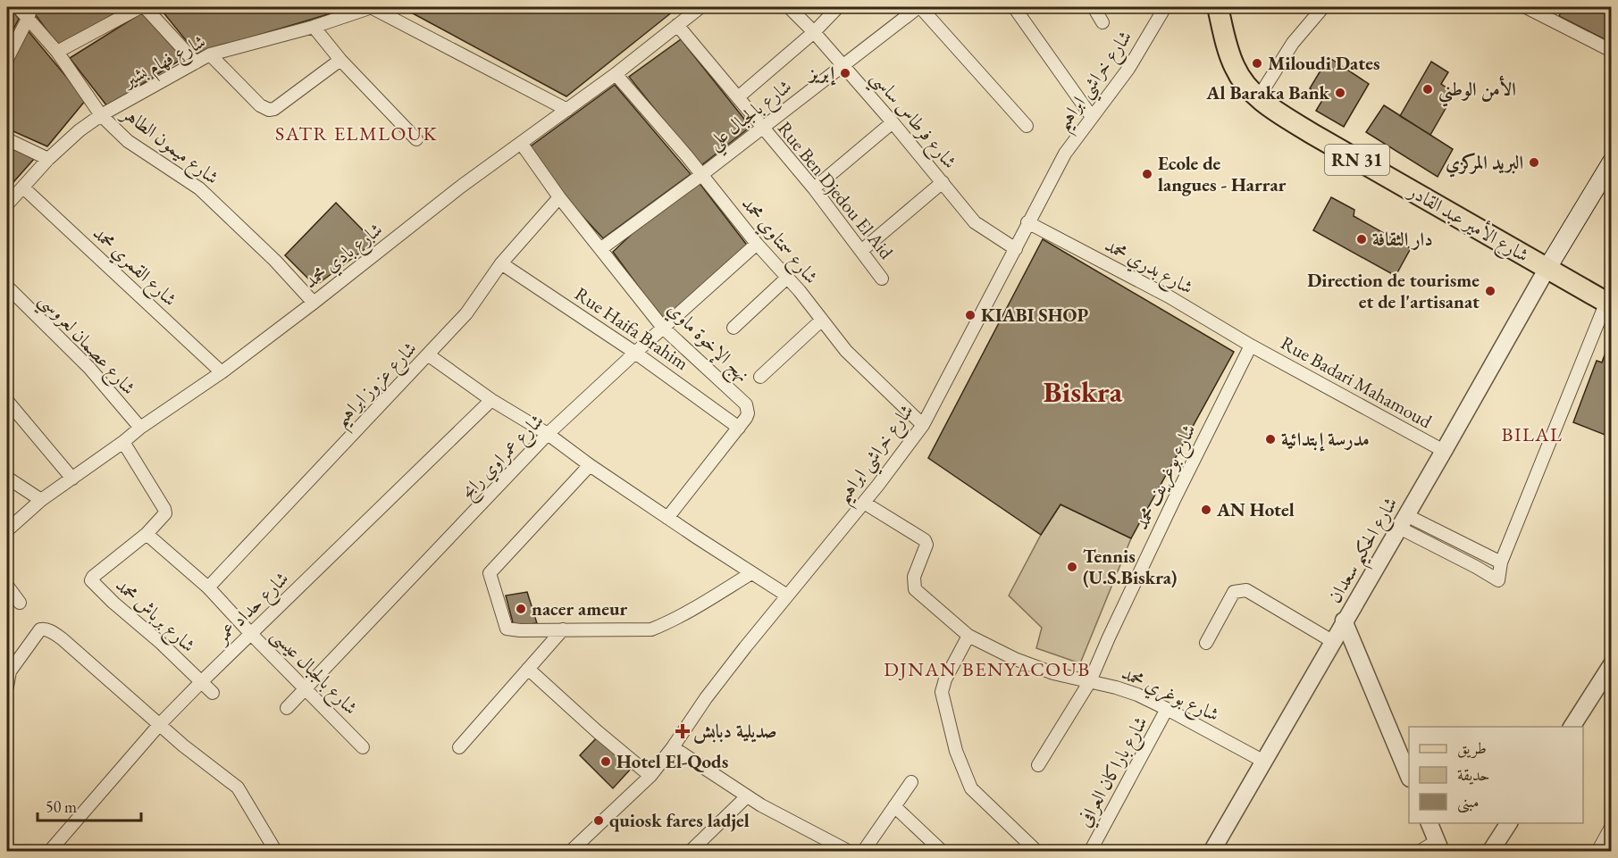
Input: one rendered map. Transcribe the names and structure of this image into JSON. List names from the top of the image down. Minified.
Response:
{"streets":{"main road":["RN 31","شارع الأمير عبد القادر"],"street":["شارع فهام بشير","شارع خراشي ابراهيم","شارع بالجبال علي","شارع فرطاس ساسي","شارع ميمون الطاهر","Rue Ben Djedou El Aid","شارع سمتاوي محمد","شارع بادي محمد","شارع القمري محمد","شارع بدري محمد","Rue Haifa Brahim","نهج الإخوة ماوي","شارع عصمان لعروسي","Rue Badari Mahamoud","شارع عزوز ابراهيم","شارع عمراوي رابح","شارع بوغريف محمد","شارع الحكيم سعدان","شارع حداد عمر","شارع برباش محمد","شارع بالجبال عيسى","شارع بوغري محمد","شارع باراكان العرافي"]},"crossings":[["شارع فهام بشير","شارع ميمون الطاهر"],["شارع فهام بشير","شارع القمري محمد"],["شارع خراشي ابراهيم","شارع فرطاس ساسي"],["شارع خراشي ابراهيم","شارع سمتاوي محمد"],["شارع خراشي ابراهيم","شارع بدري محمد"],["شارع خراشي ابراهيم","شارع بوغري محمد"],["شارع بالجبال علي","شارع فرطاس ساسي"],["شارع بالجبال علي","Rue Ben Djedou El Aid"],["شارع بالجبال علي","شارع سمتاوي محمد"],["شارع بالجبال علي","نهج الإخوة ماوي"],["شارع ميمون الطاهر","شارع بادي محمد"],["RN 31","شارع الأمير عبد القادر"],["RN 31","شارع الحكيم سعدان"],["Rue Ben Djedou El Aid","شارع بادي محمد"],["شارع الأمير عبد القادر","شارع الحكيم سعدان"],["شارع سمتاوي محمد","شارع بادي محمد"],["شارع سمتاوي محمد","شارع عمراوي رابح"],["شارع بادي محمد","شارع القمري محمد"],["شارع بادي محمد","نهج الإخوة ماوي"],["شارع بادي محمد","شارع عصمان لعروسي"],["شارع بادي محمد","شارع برباش محمد"],["شارع بدري محمد","Rue Badari Mahamoud"],["شارع بدري محمد","شارع بوغريف محمد"],["Rue Haifa Brahim","نهج الإخوة ماوي"],["Rue Haifa Brahim","شارع عزوز ابراهيم"],["Rue Haifa Brahim","شارع عمراوي رابح"],["نهج الإخوة ماوي","شارع عزوز ابراهيم"],["نهج الإخوة ماوي","شارع عمراوي رابح"],["Rue Badari Mahamoud","شارع بوغريف محمد"],["Rue Badari Mahamoud","شارع الحكيم سعدان"],["شارع عزوز ابراهيم","شارع بالجبال عيسى"],["شارع عمراوي رابح","شارع بالجبال عيسى"],["شارع بوغريف محمد","شارع بوغري محمد"],["شارع الحكيم سعدان","شارع بوغري محمد"],["شارع حداد عمر","شارع برباش محمد"],["شارع حداد عمر","شارع بالجبال عيسى"],["شارع برباش محمد","شارع بالجبال عيسى"],["شارع بوغري محمد","شارع باراكان العرافي"]],"districts":["SATR ELMLOUK","Biskra","BILAL","DJNAN BENYACOUB"],"places":{"other":["Miloudi Dates","إبريز","الأمن الوطني","Al Baraka Bank","البريد المركزي","Ecole de langues - Harrar","دار الثقافة","Direction de tourisme et de l'artisanat","KIABI SHOP","مدرسة إبتدائية","AN Hotel","Tennis (U.S.Biskra)","nacer ameur","Hotel El-Qods","quiosk fares ladjel"],"health":["صديلية دبابش"]},"legend":["طريق","حديقة","مبنى"],"scale_bar":"50 m"}
